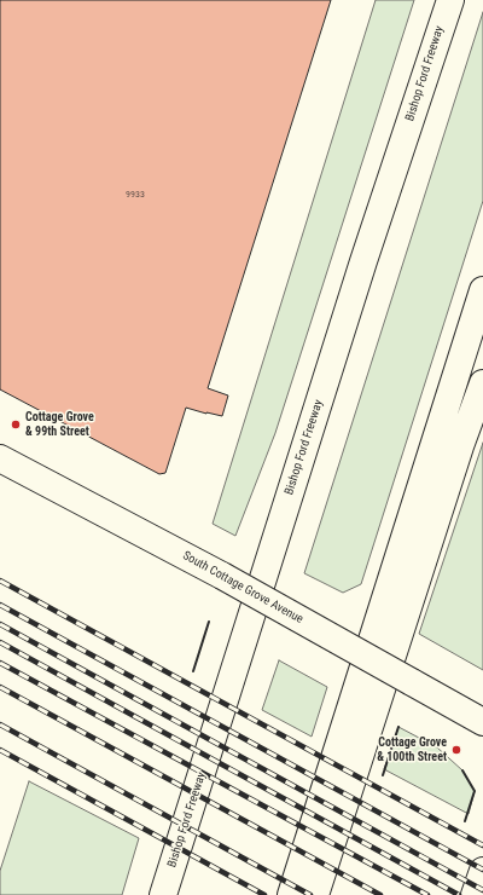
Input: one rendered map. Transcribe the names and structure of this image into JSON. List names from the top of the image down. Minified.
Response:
{"streets":{"main road":["Bishop Ford Freeway","South Cottage Grove Avenue"]},"places":["Cottage Grove & 99th Street","Cottage Grove & 100th Street"],"house_numbers":["9933"]}
